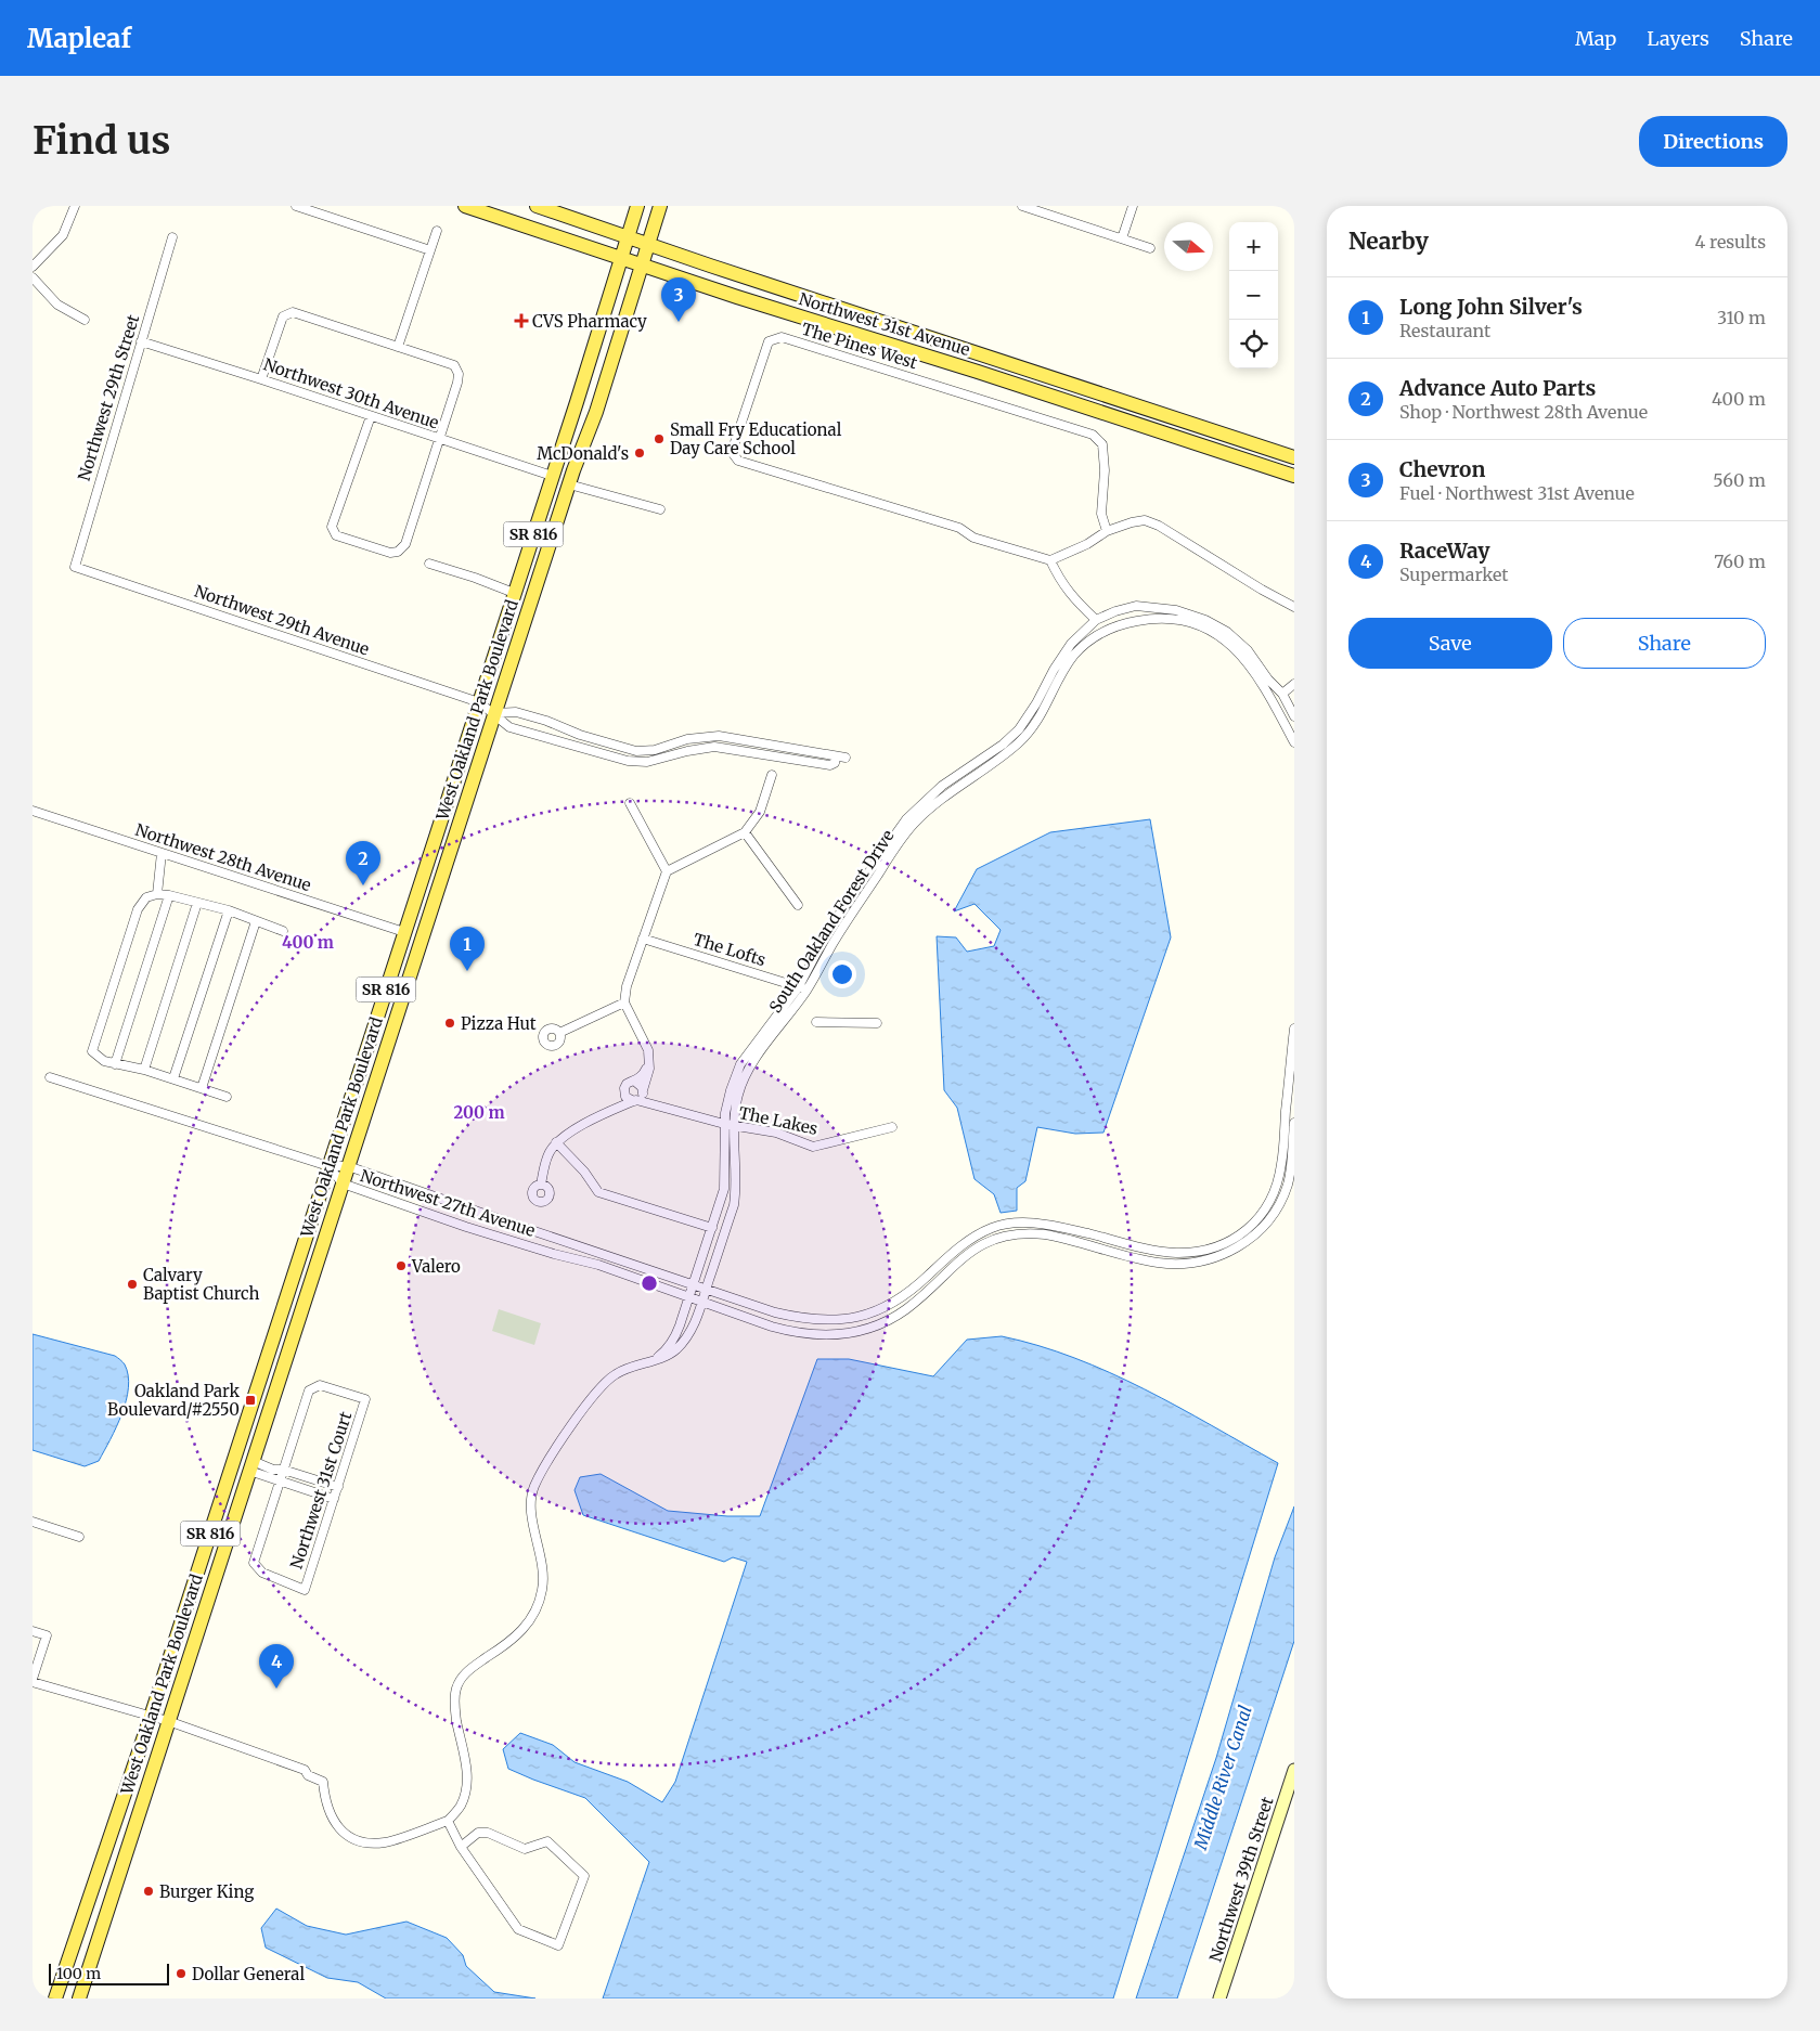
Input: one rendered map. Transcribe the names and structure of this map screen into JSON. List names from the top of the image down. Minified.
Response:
{"streets":{"main road":["Northwest 31st Avenue","SR 816","West Oakland Park Boulevard"],"street":["The Pines West","Northwest 30th Avenue","Northwest 29th Street","Northwest 29th Avenue","Northwest 28th Avenue","South Oakland Forest Drive","The Lofts","The Lakes","Northwest 27th Avenue","Northwest 31st Court","Northwest 39th Street"]},"crossings":[["Northwest 31st Avenue","West Oakland Park Boulevard"],["Northwest 30th Avenue","Northwest 29th Street"],["Northwest 30th Avenue","West Oakland Park Boulevard"],["Northwest 29th Street","Northwest 29th Avenue"],["Northwest 29th Avenue","West Oakland Park Boulevard"],["West Oakland Park Boulevard","Northwest 28th Avenue"],["West Oakland Park Boulevard","Northwest 27th Avenue"],["South Oakland Forest Drive","The Lofts"],["South Oakland Forest Drive","The Lakes"],["South Oakland Forest Drive","Northwest 27th Avenue"]],"water":["Middle River Canal"],"places":{"health":["CVS Pharmacy"],"other":["Small Fry Educational Day Care School","McDonald's","Pizza Hut","Valero","Calvary Baptist Church","Burger King","Dollar General"],"transit":["Oakland Park Boulevard/#2550"]},"scale_bar":"100 m","north":"right","page":{"header":"Mapleaf","nav":["Map","Layers","Share"],"buttons":["Directions",["Save","Share"]],"title":"Find us","heading":["Nearby","4 results"],"map_buttons":["+","−"],"list":[{"mark":"1","name":"Long John Silver's","note":"Restaurant","value":"310 m"},{"mark":"2","name":"Advance Auto Parts","note":"Shop · Northwest 28th Avenue","value":"400 m"},{"mark":"3","name":"Chevron","note":"Fuel · Northwest 31st Avenue","value":"560 m"},{"mark":"4","name":"RaceWay","note":"Supermarket","value":"760 m"}],"pins":["3","2","1","4"],"scale":"100 m"},"rings":["400 m","200 m"]}
